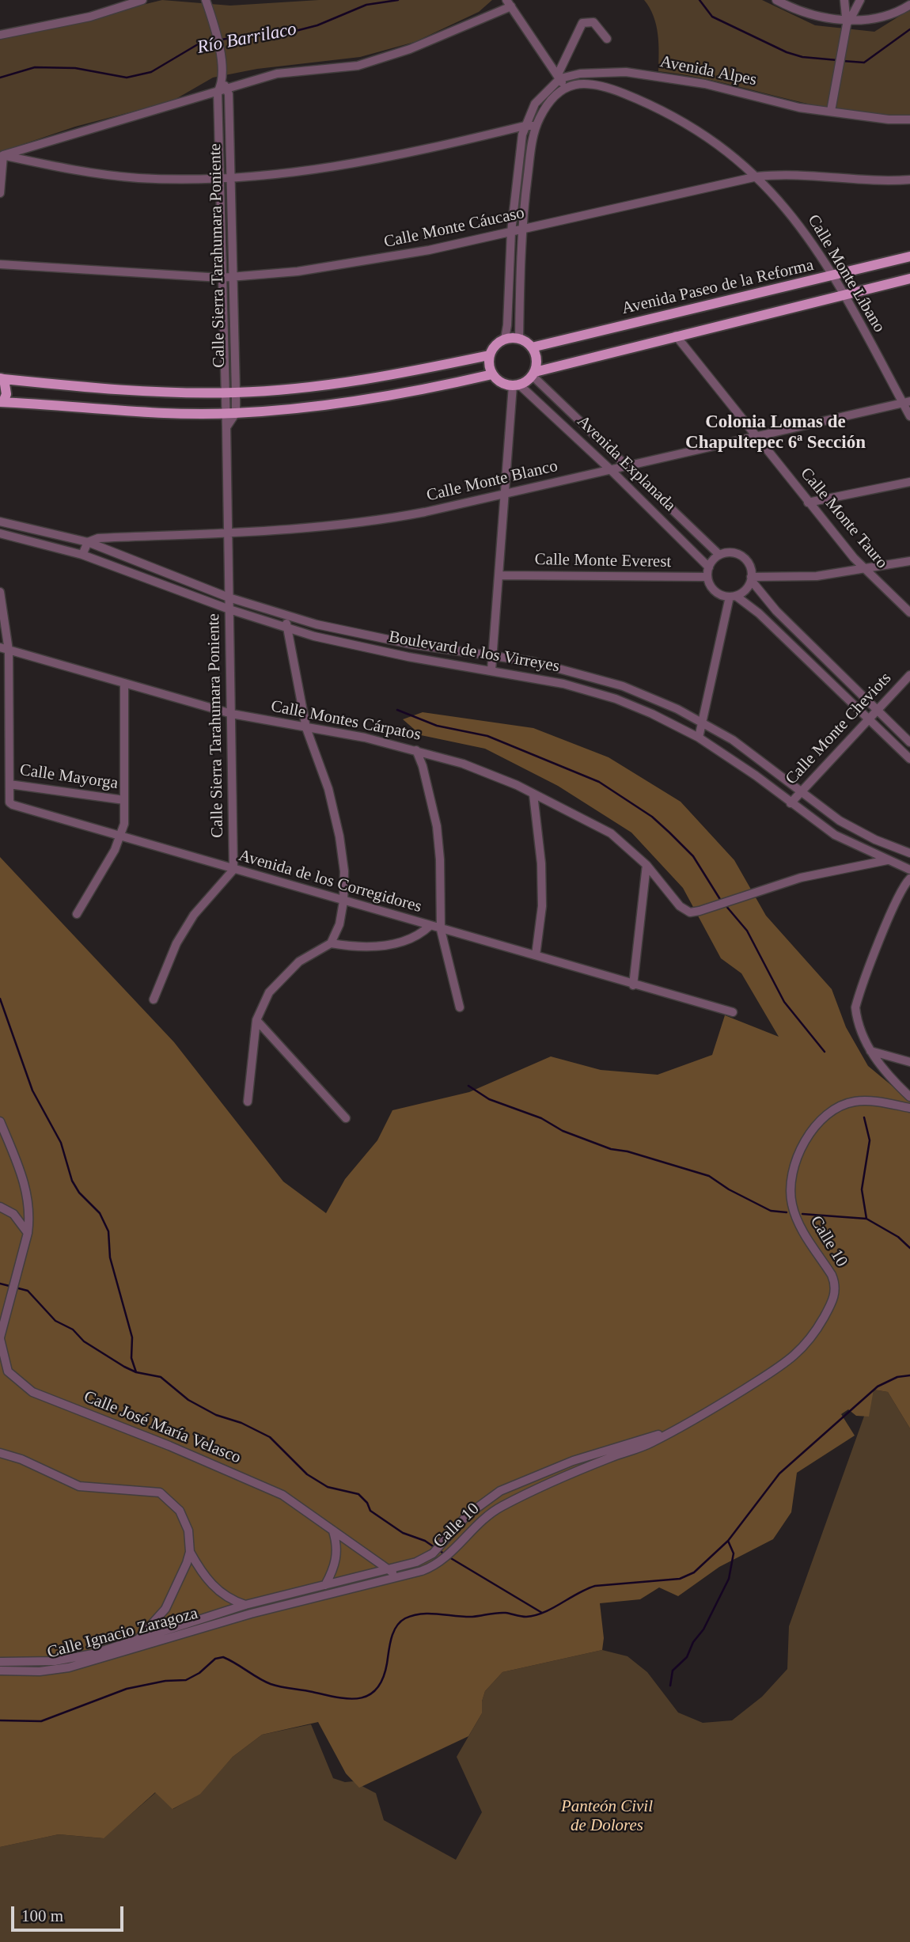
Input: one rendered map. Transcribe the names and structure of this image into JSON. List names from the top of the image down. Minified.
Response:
{"streets":{"main road":["Avenida Paseo de la Reforma"],"street":["Avenida Alpes","Calle Monte Cáucaso","Calle Sierra Tarahumara Poniente","Calle Monte Líbano","Avenida Explanada","Calle Monte Blanco","Calle Monte Tauro","Calle Monte Everest","Boulevard de los Virreyes","Calle Montes Cárpatos","Calle Monte Cheviots","Calle Mayorga","Avenida de los Corregidores","Calle 10","Calle José María Velasco","Calle Ignacio Zaragoza"]},"crossings":[["Calle Monte Cáucaso","Calle Sierra Tarahumara Poniente"],["Calle Monte Cáucaso","Calle Monte Líbano"],["Calle Sierra Tarahumara Poniente","Calle Monte Blanco"],["Calle Sierra Tarahumara Poniente","Boulevard de los Virreyes"],["Calle Sierra Tarahumara Poniente","Calle Montes Cárpatos"],["Calle Sierra Tarahumara Poniente","Avenida de los Corregidores"],["Calle Monte Líbano","Avenida Paseo de la Reforma"],["Calle Monte Líbano","Calle Monte Blanco"],["Avenida Paseo de la Reforma","Avenida Explanada"],["Avenida Explanada","Calle Monte Blanco"],["Avenida Explanada","Calle Monte Everest"],["Calle Monte Blanco","Calle Monte Tauro"],["Calle Monte Blanco","Boulevard de los Virreyes"],["Boulevard de los Virreyes","Calle Montes Cárpatos"],["Boulevard de los Virreyes","Calle Monte Cheviots"],["Calle Mayorga","Avenida de los Corregidores"],["Calle 10","Calle José María Velasco"],["Calle 10","Calle Ignacio Zaragoza"]],"districts":["Colonia Lomas de Chapultepec 6ª Sección"],"water":["Río Barrilaco"],"parks":["Panteón Civil de Dolores"],"scale_bar":"100 m"}
